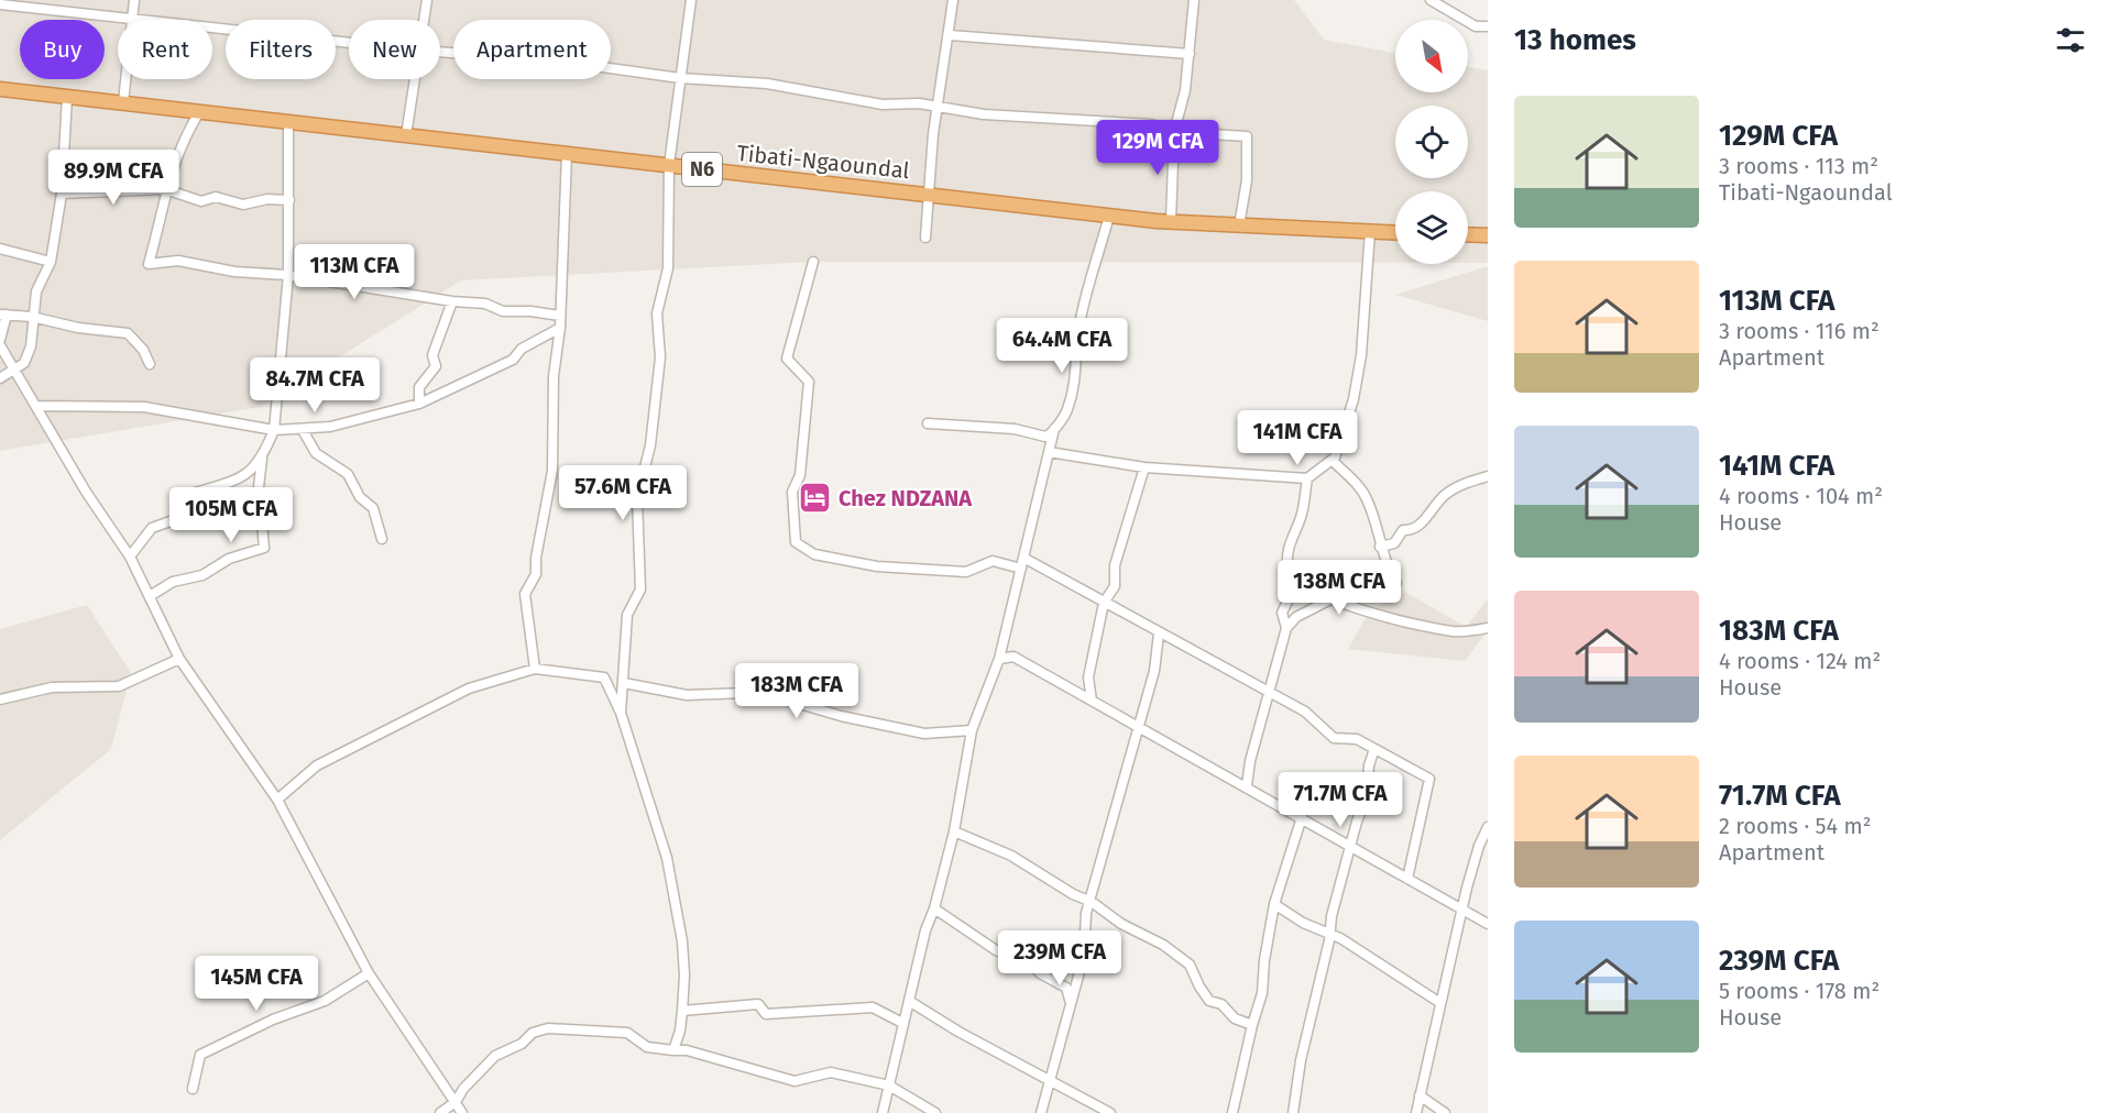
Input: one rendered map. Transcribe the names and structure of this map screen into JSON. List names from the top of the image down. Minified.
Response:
{"streets":{"highway":["Tibati-Ngaoundal","N6"]},"places":{"hotel":["Chez NDZANA"]},"north":"bottom right","page":{"heading":"13 homes","chip":["Buy","Rent","Filters","New","Apartment"],"list":[{"name":"129M CFA","note":"3 rooms · 113 m² · Tibati-Ngaoundal"},{"name":"113M CFA","note":"3 rooms · 116 m² · Apartment"},{"name":"141M CFA","note":"4 rooms · 104 m² · House"},{"name":"183M CFA","note":"4 rooms · 124 m² · House"},{"name":"71.7M CFA","note":"2 rooms · 54 m² · Apartment"},{"name":"239M CFA","note":"5 rooms · 178 m² · House"}],"price":["129M CFA","89.9M CFA","113M CFA","64.4M CFA","84.7M CFA","141M CFA","57.6M CFA","105M CFA","138M CFA","183M CFA","71.7M CFA","239M CFA","145M CFA"]}}
